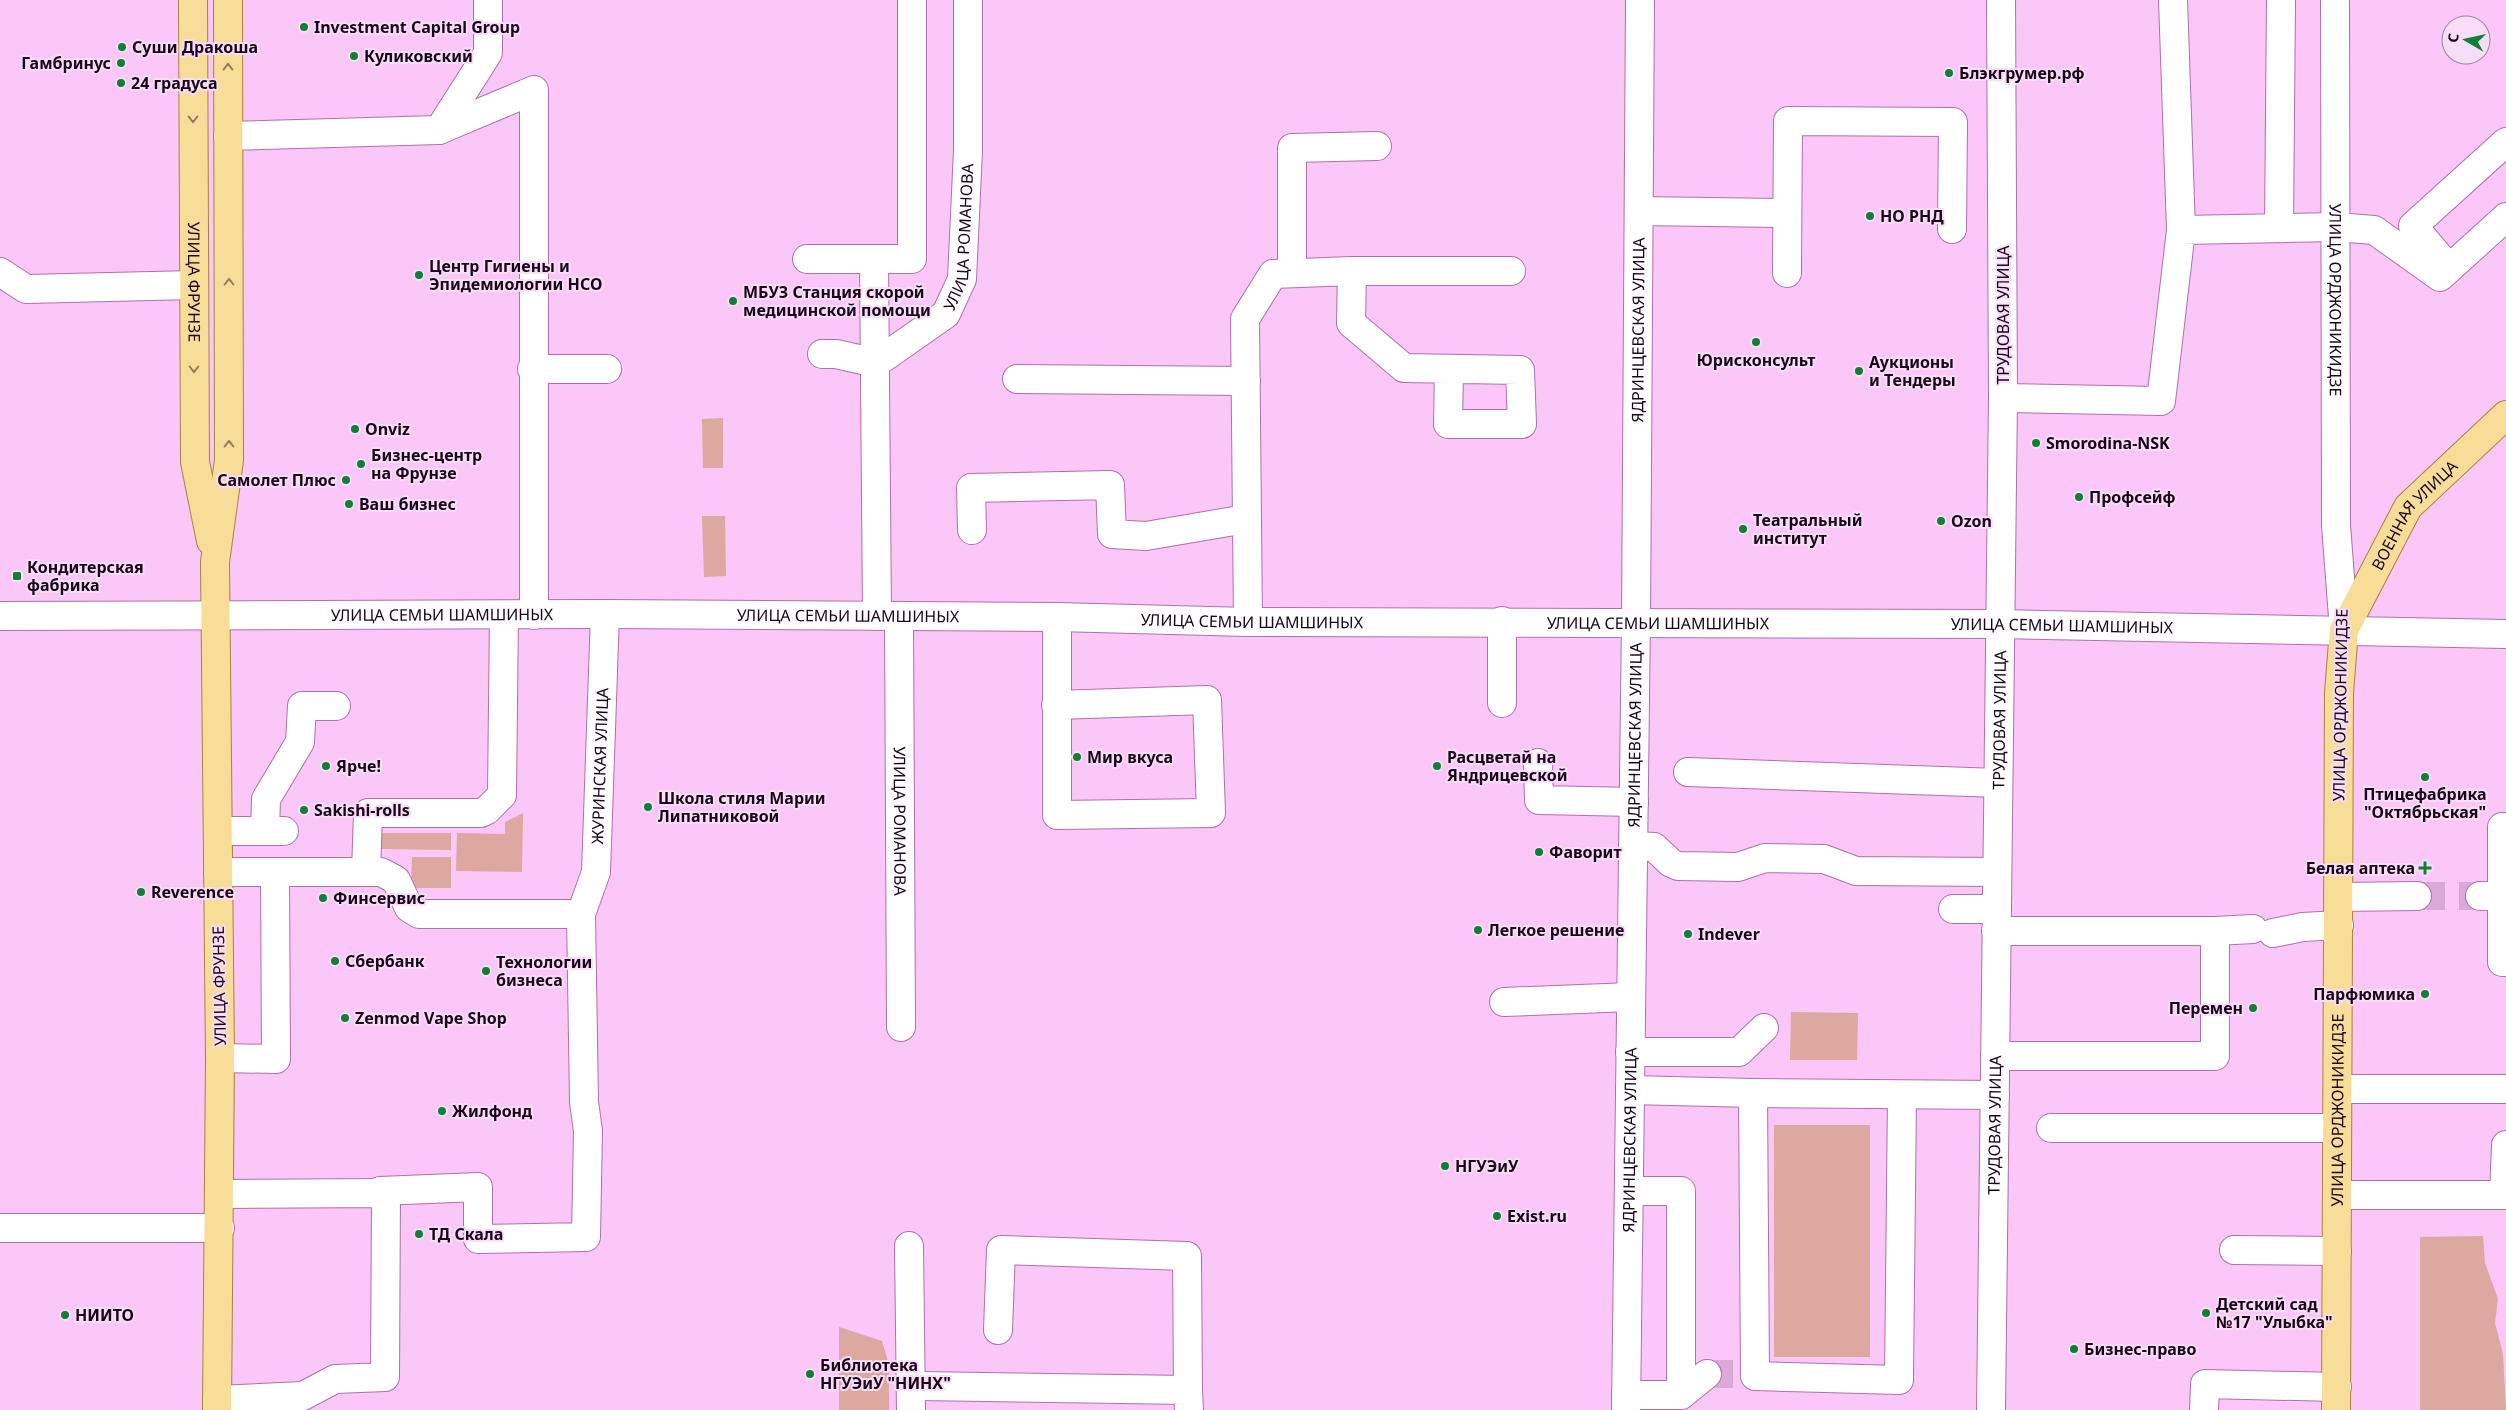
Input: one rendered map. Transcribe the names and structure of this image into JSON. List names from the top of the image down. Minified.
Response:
{"streets":{"main road":["УЛИЦА ФРУНЗЕ","УЛИЦА ОРДЖОНИКИДЗЕ","ВОЕННАЯ УЛИЦА"],"street":["УЛИЦА РОМАНОВА","ТРУДОВАЯ УЛИЦА","ЯДРИНЦЕВСКАЯ УЛИЦА","УЛИЦА СЕМЬИ ШАМШИНЫХ","ЖУРИНСКАЯ УЛИЦА"]},"crossings":[["УЛИЦА РОМАНОВА","УЛИЦА СЕМЬИ ШАМШИНЫХ"],["УЛИЦА ФРУНЗЕ","УЛИЦА СЕМЬИ ШАМШИНЫХ"],["УЛИЦА ОРДЖОНИКИДЗЕ","ВОЕННАЯ УЛИЦА"],["УЛИЦА ОРДЖОНИКИДЗЕ","УЛИЦА СЕМЬИ ШАМШИНЫХ"],["ТРУДОВАЯ УЛИЦА","УЛИЦА СЕМЬИ ШАМШИНЫХ"],["ЯДРИНЦЕВСКАЯ УЛИЦА","УЛИЦА СЕМЬИ ШАМШИНЫХ"],["ВОЕННАЯ УЛИЦА","УЛИЦА СЕМЬИ ШАМШИНЫХ"],["УЛИЦА СЕМЬИ ШАМШИНЫХ","ЖУРИНСКАЯ УЛИЦА"]],"places":{"other":["Investment Capital Group","Суши Дракоша","Куликовский","Гамбринус","Блэкгрумер.рф","24 градуса","НО РНД","Центр Гигиены и Эпидемиологии НСО","МБУЗ Станция скорой медицинской помощи","Юрисконсульт","Аукционы и Тендеры","Onviz","Smorodina-NSK","Бизнес-центр на Фрунзе","Самолет Плюс","Профсейф","Ваш бизнес","Ozon","Театральный институт","Мир вкуса","Ярче!","Расцветай на Яндрицевской","Птицефабрика \"Октябрьская\"","Школа стиля Марии Липатниковой","Sakishi-rolls","Фаворит","Reverence","Финсервис","Легкое решение","Indever","Сбербанк","Технологии бизнеса","Парфюмика","Перемен","Zenmod Vape Shop","Жилфонд","НГУЭиУ","Exist.ru","ТД Скала","Детский сад №17 \"Улыбка\"","НИИТО","Бизнес-право","Библиотека НГУЭиУ \"НИНХ\""],"transit":["Кондитерская фабрика"],"health":["Белая аптека"]},"north":"left"}
